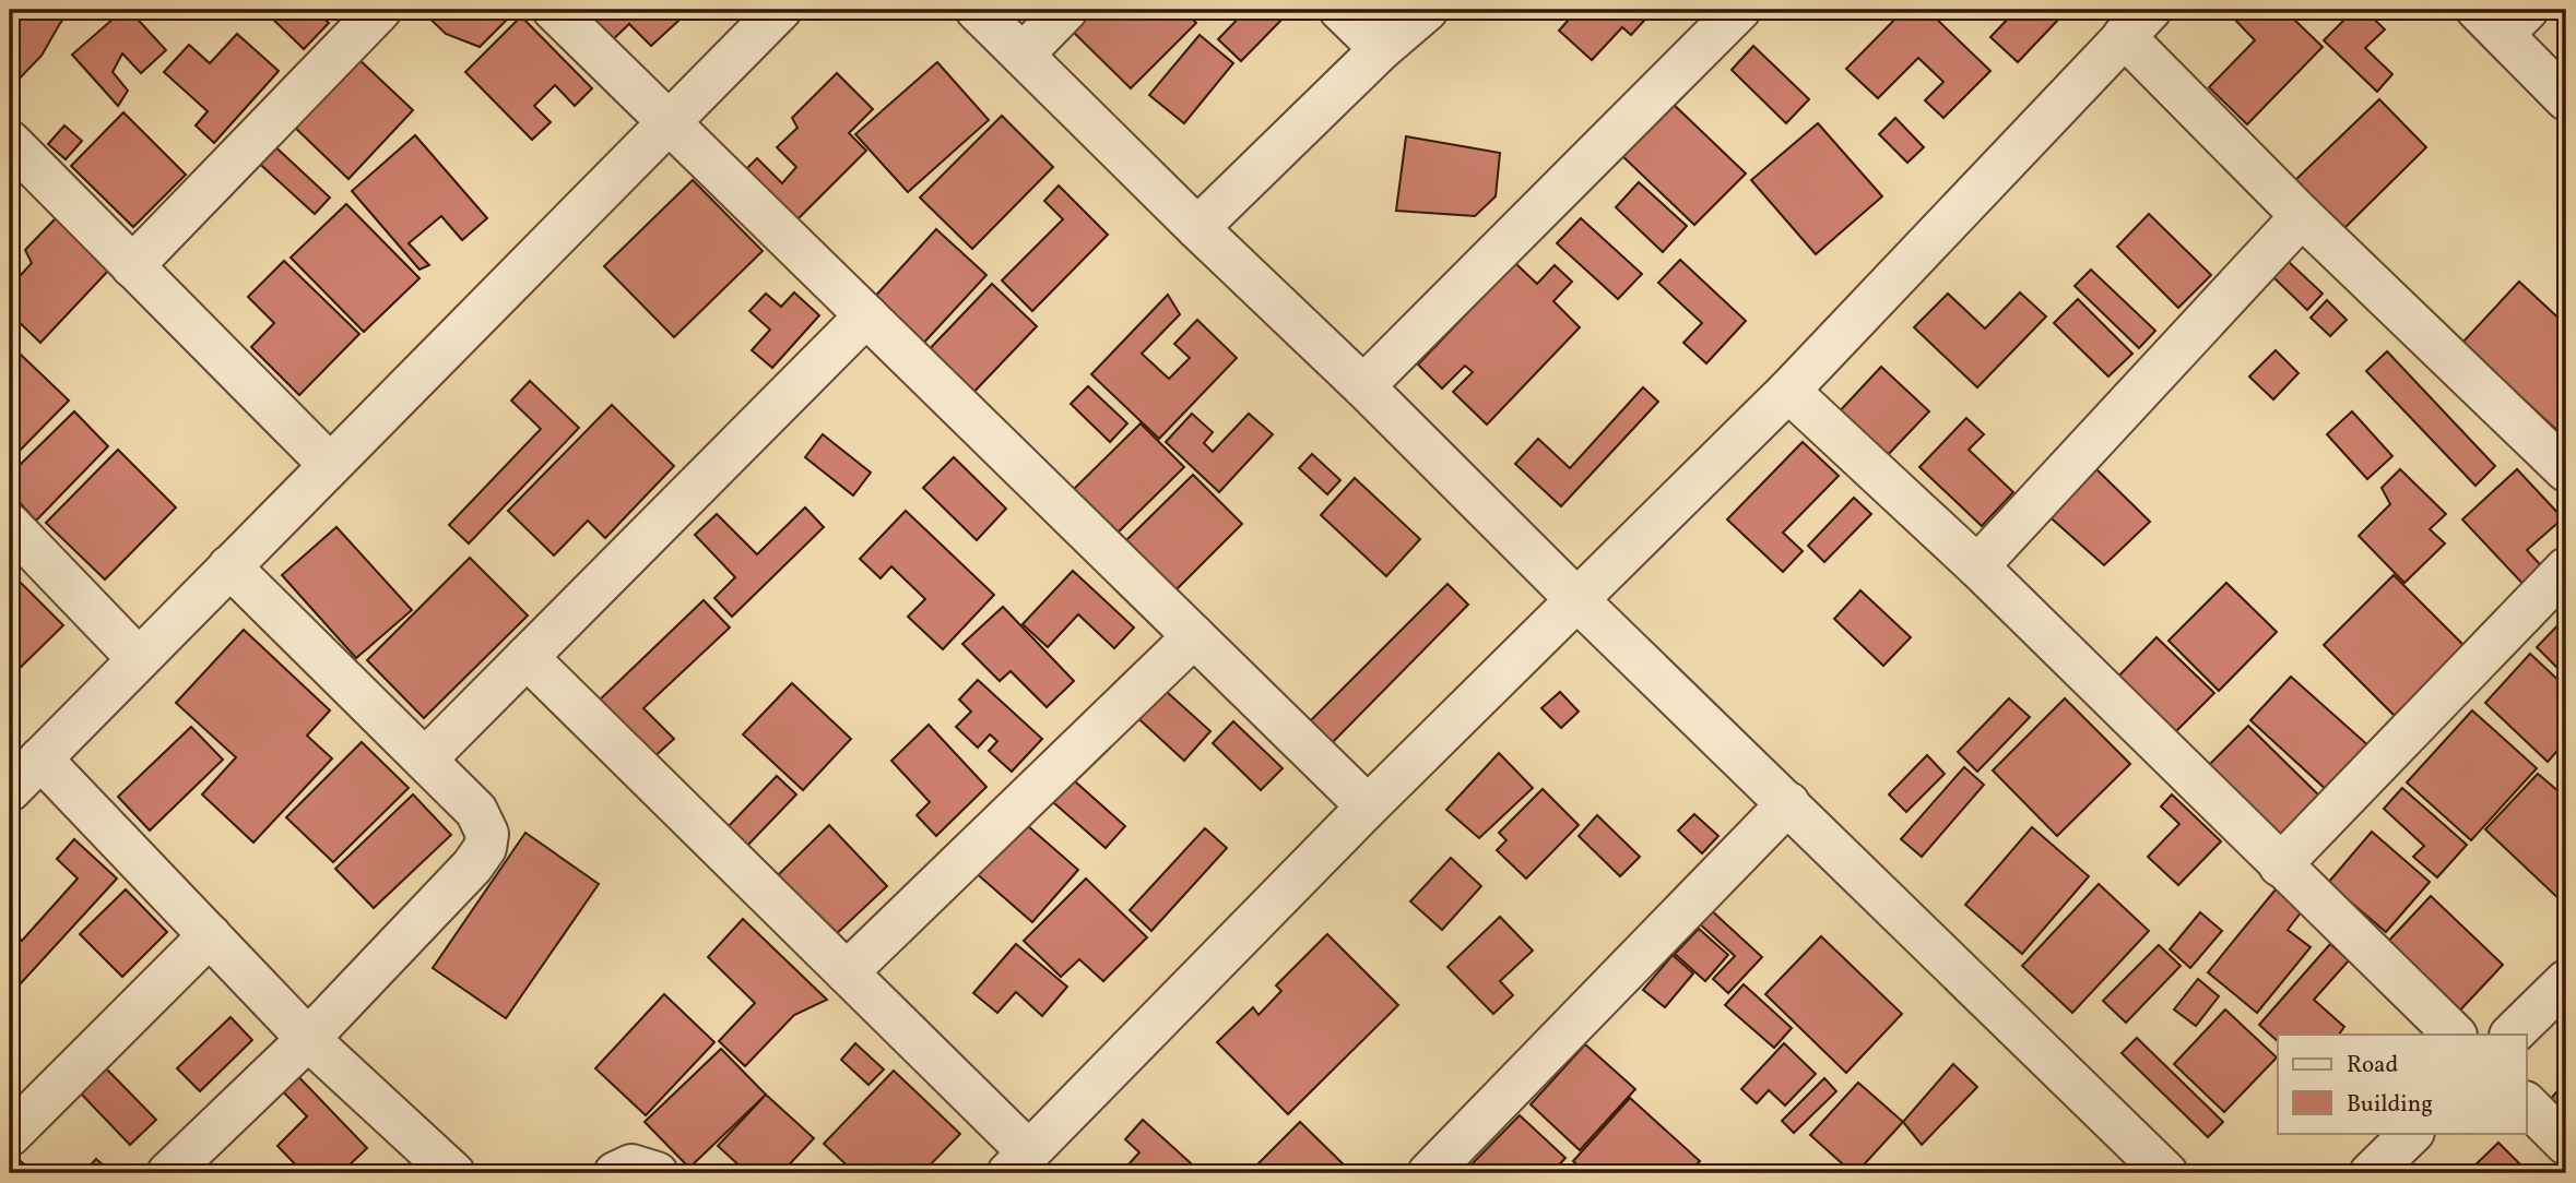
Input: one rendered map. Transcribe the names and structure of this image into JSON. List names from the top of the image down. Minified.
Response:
{"legend":["Road","Building"]}
